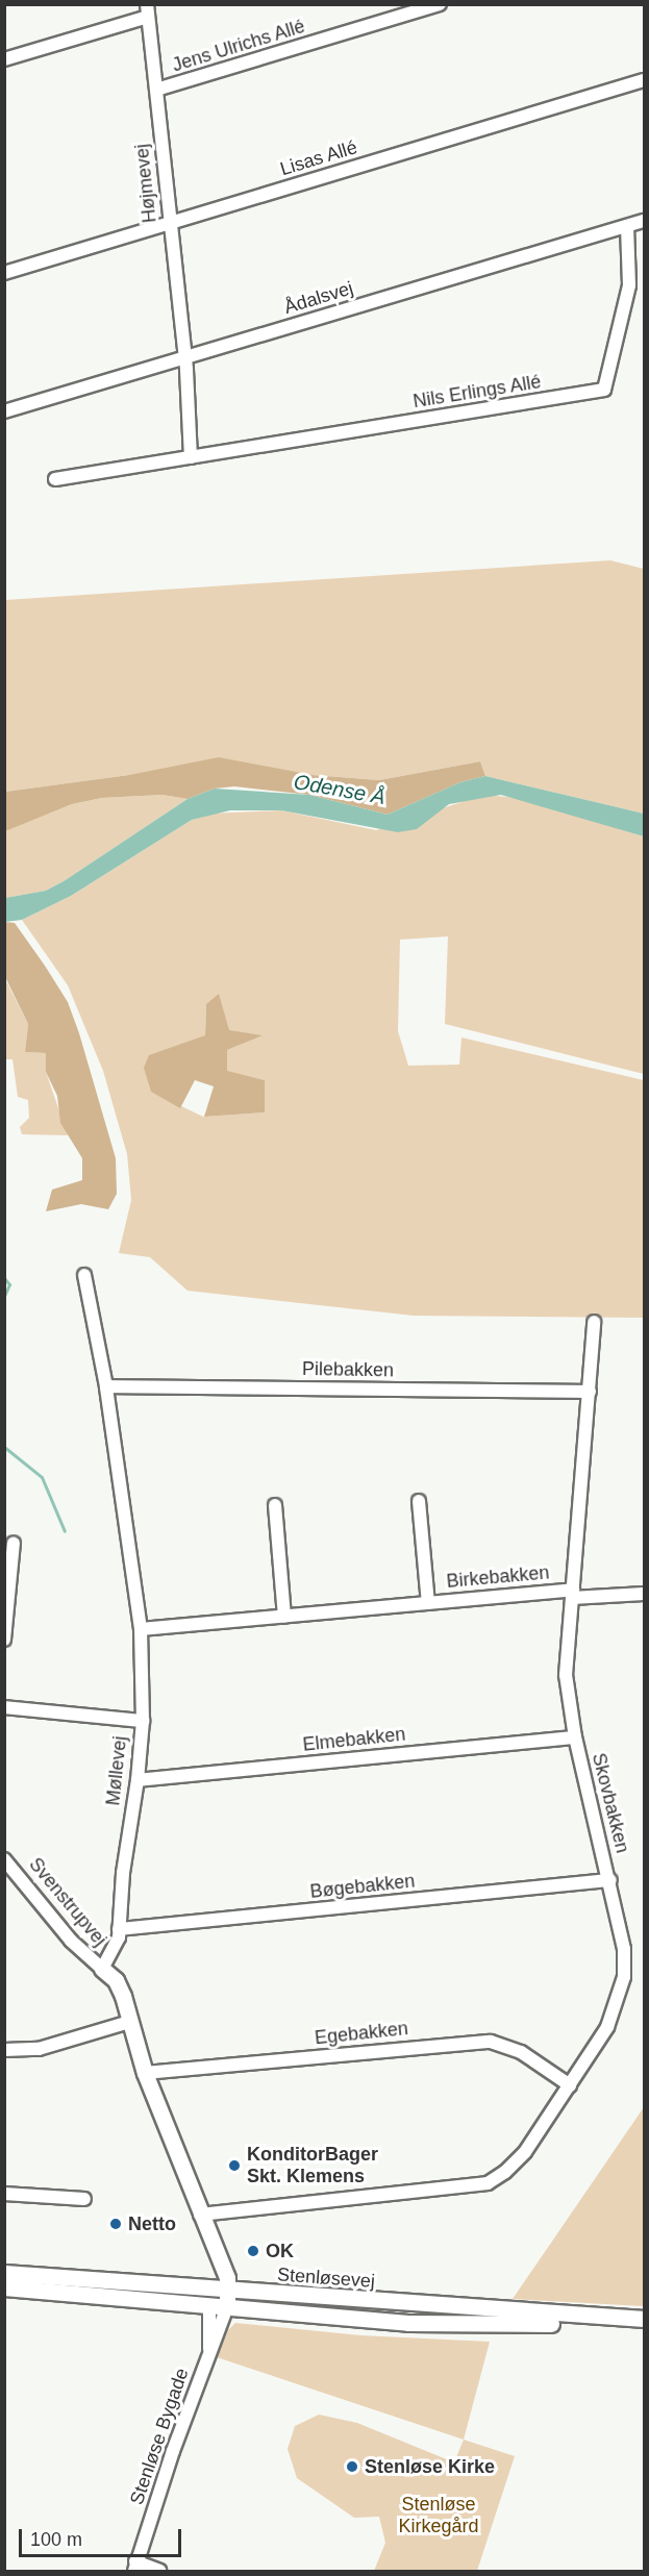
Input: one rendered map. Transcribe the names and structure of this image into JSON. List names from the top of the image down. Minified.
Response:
{"streets":{"street":["Jens Ulrichs Allé","Lisas Allé","Højmevej","Ådalsvej","Nils Erlings Allé","Pilebakken","Birkebakken","Elmebakken","Møllevej","Skovbakken","Bøgebakken","Svenstrupvej","Egebakken","Stenløsevej","Stenløse Bygade"]},"crossings":[["Jens Ulrichs Allé","Højmevej"],["Lisas Allé","Højmevej"],["Højmevej","Ådalsvej"],["Ådalsvej","Nils Erlings Allé"],["Pilebakken","Møllevej"],["Pilebakken","Skovbakken"],["Birkebakken","Møllevej"],["Birkebakken","Skovbakken"],["Elmebakken","Møllevej"],["Elmebakken","Skovbakken"],["Møllevej","Bøgebakken"],["Møllevej","Svenstrupvej"],["Skovbakken","Bøgebakken"],["Skovbakken","Egebakken"],["Stenløsevej","Stenløse Bygade"]],"water":["Odense Å"],"parks":["Stenløse Kirkegård"],"places":["KonditorBager Skt. Klemens","Netto","OK","Stenløse Kirke"],"scale_bar":"100 m"}
